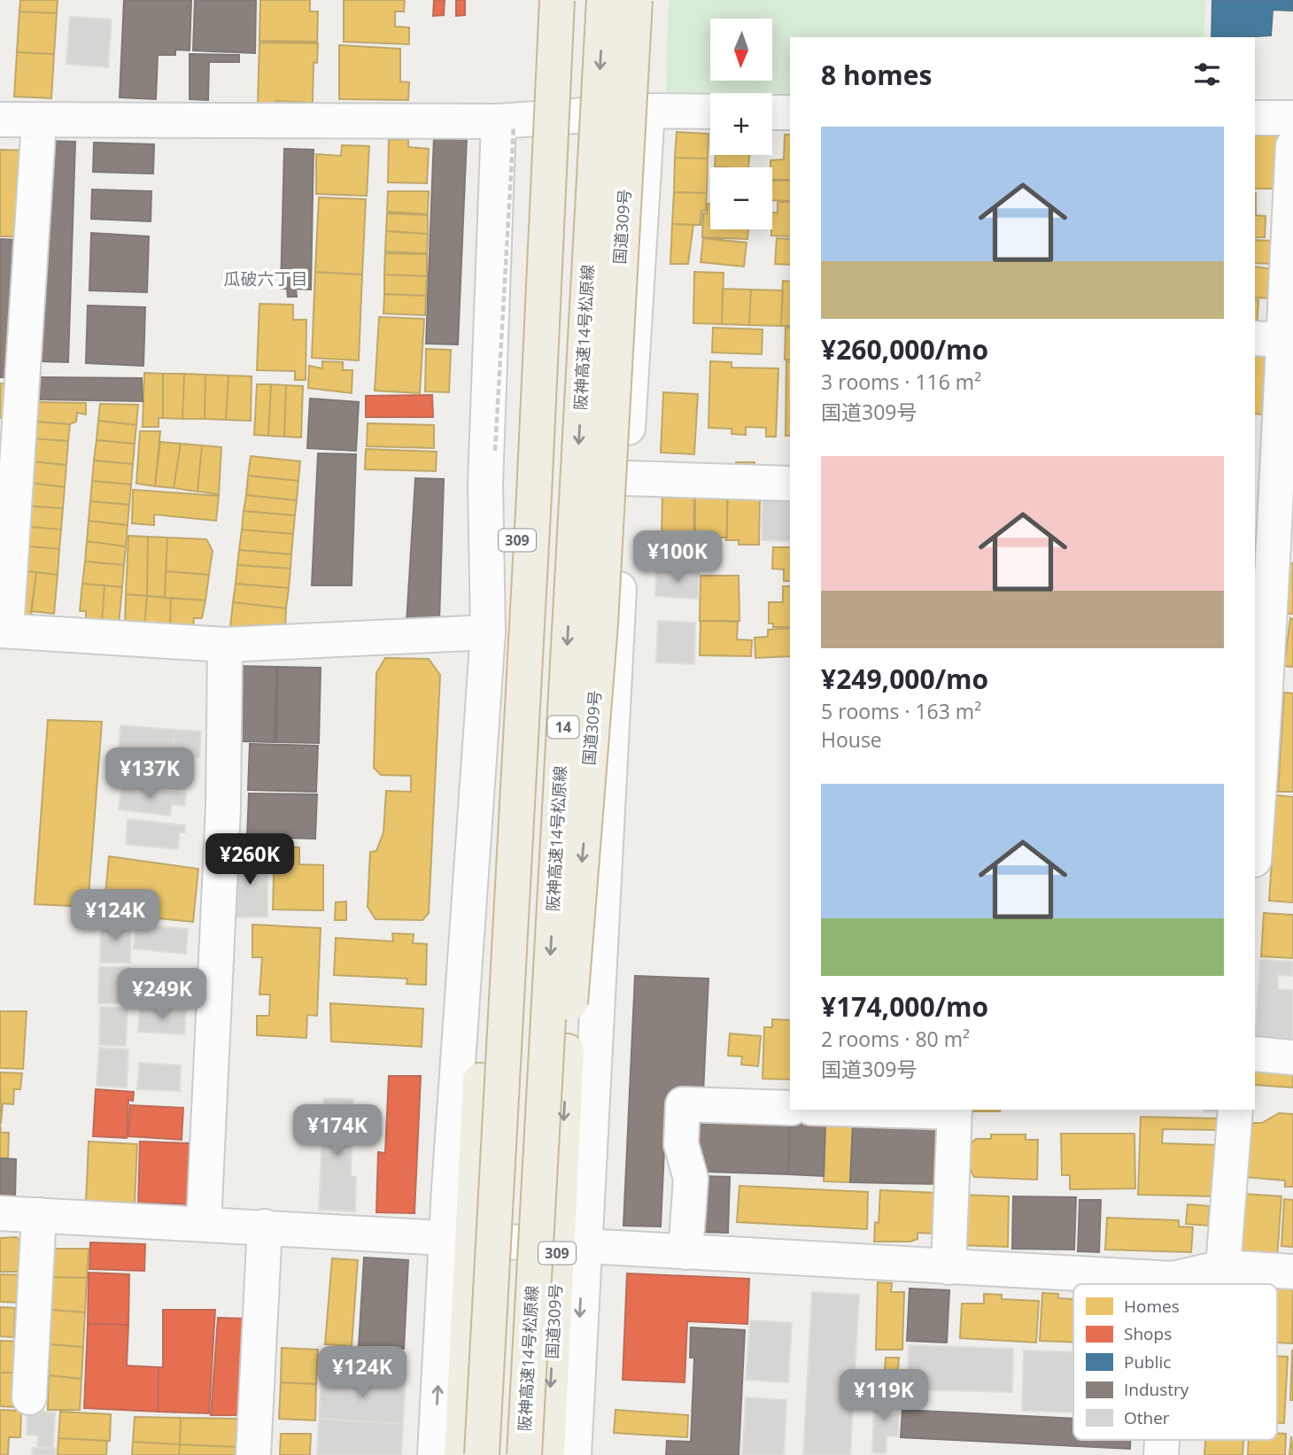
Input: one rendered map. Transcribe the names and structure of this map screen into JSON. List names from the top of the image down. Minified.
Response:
{"streets":{"highway":["国道309号","阪神高速14号松原線","309","14"]},"districts":["瓜破六丁目"],"legend":["Homes","Shops","Public","Industry","Other"],"north":"bottom","page":{"map_buttons":["+","−"],"heading":"8 homes","list":[{"name":"¥260,000/mo","note":"3 rooms · 116 m² · 国道309号"},{"name":"¥249,000/mo","note":"5 rooms · 163 m² · House"},{"name":"¥174,000/mo","note":"2 rooms · 80 m² · 国道309号"}],"price":["¥100K","¥137K","¥260K","¥124K","¥249K","¥174K","¥124K","¥119K"]}}
